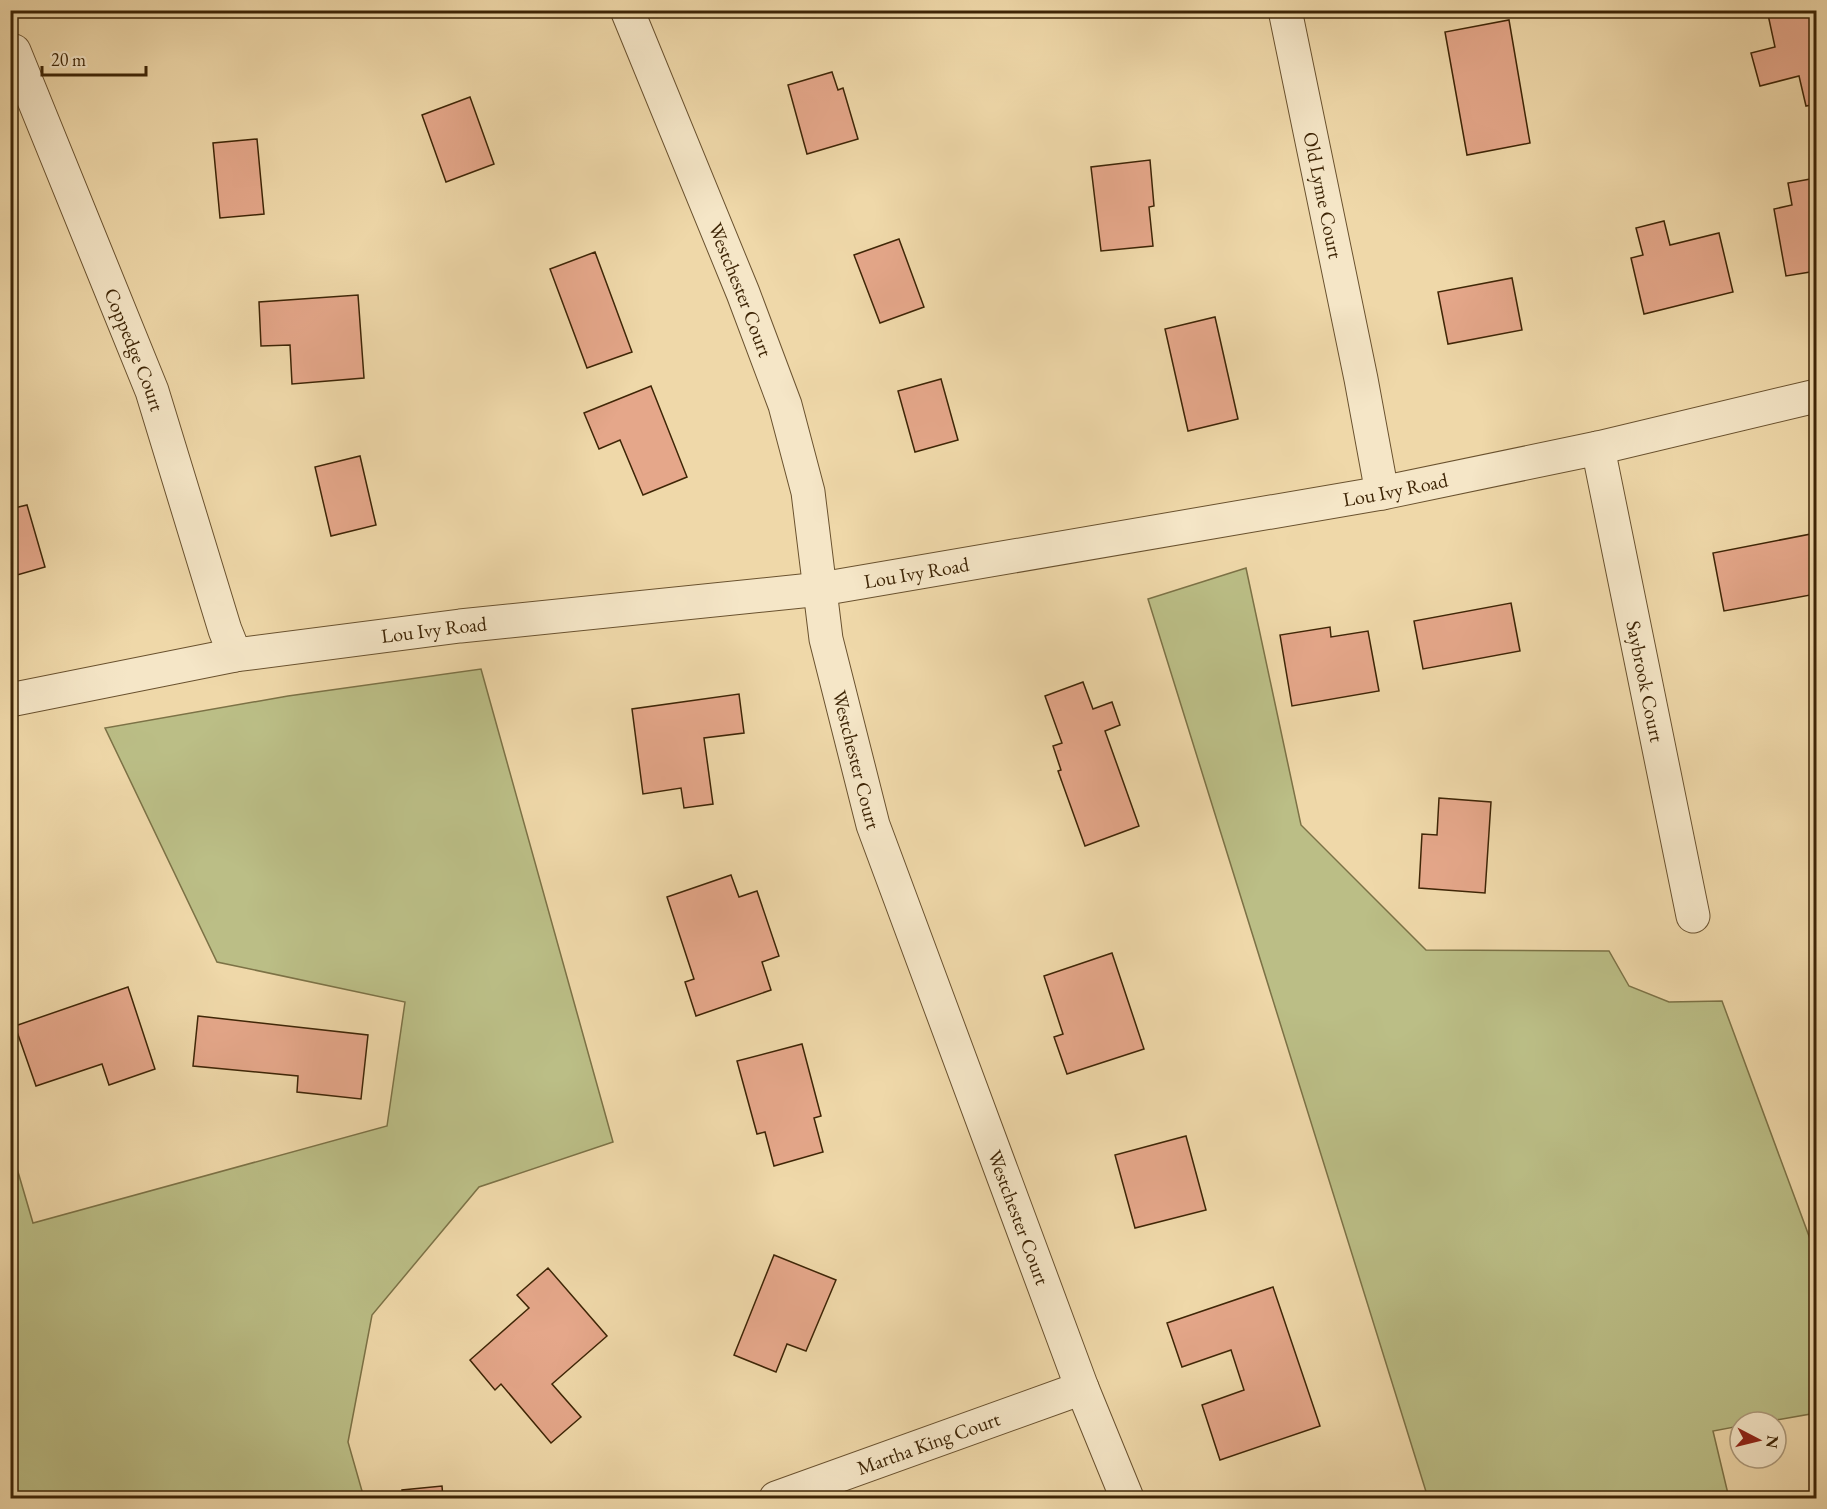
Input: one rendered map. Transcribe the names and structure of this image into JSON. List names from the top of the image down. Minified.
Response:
{"streets":{"street":["Old Lyme Court","Westchester Court","Coppedge Court","Lou Ivy Road","Saybrook Court","Martha King Court"]},"crossings":[["Old Lyme Court","Lou Ivy Road"],["Westchester Court","Lou Ivy Road"],["Westchester Court","Martha King Court"],["Coppedge Court","Lou Ivy Road"],["Lou Ivy Road","Saybrook Court"]],"scale_bar":"20 m","north":"right"}
